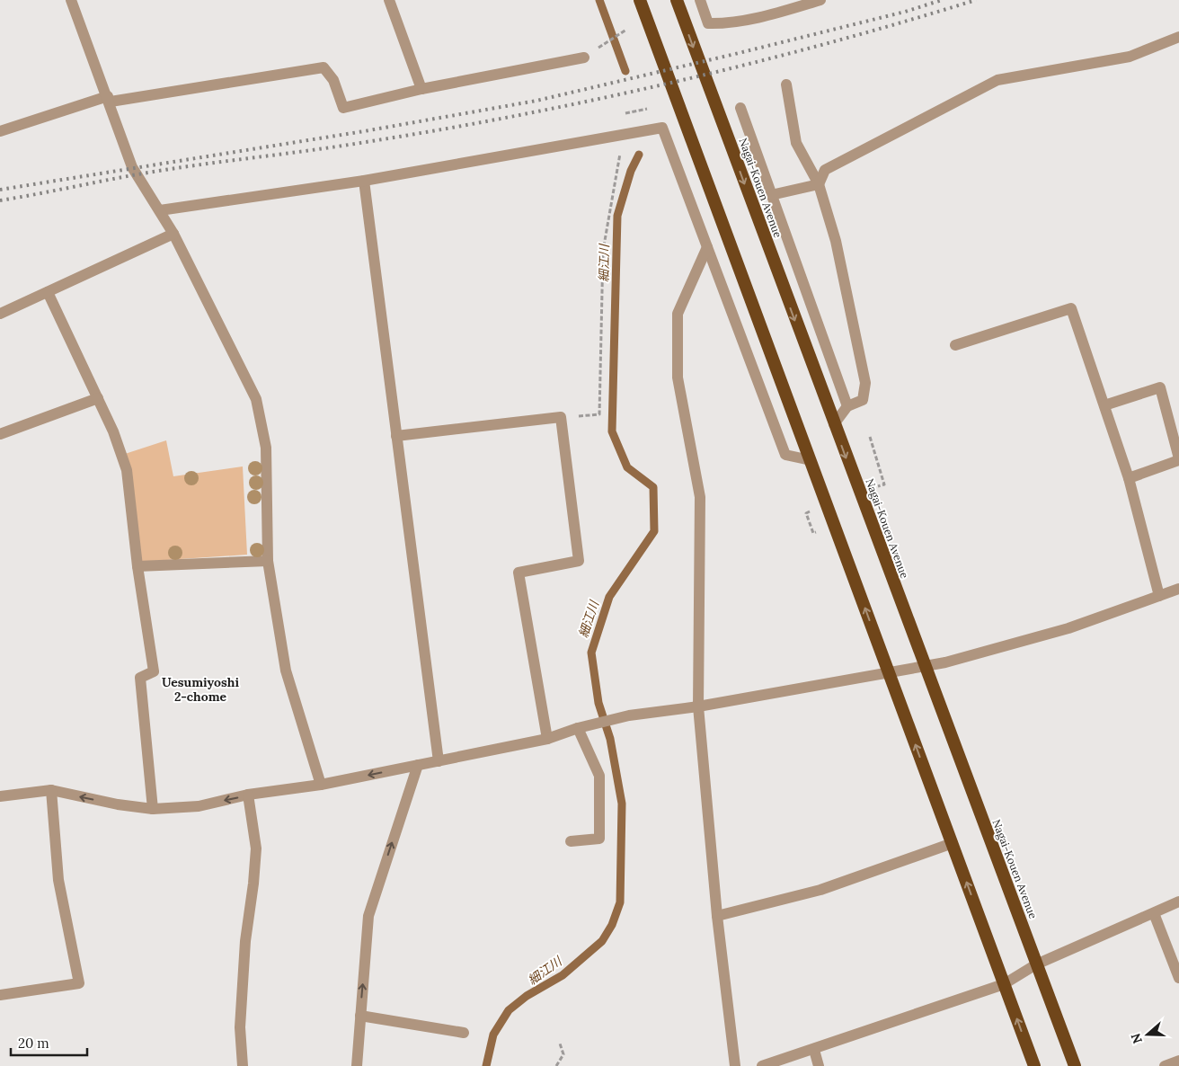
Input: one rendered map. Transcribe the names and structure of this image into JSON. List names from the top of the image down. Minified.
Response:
{"streets":{"highway":["Nagai-Kouen Avenue"]},"districts":["Uesumiyoshi 2-chome"],"water":["細江川"],"scale_bar":"20 m","north":"left"}
